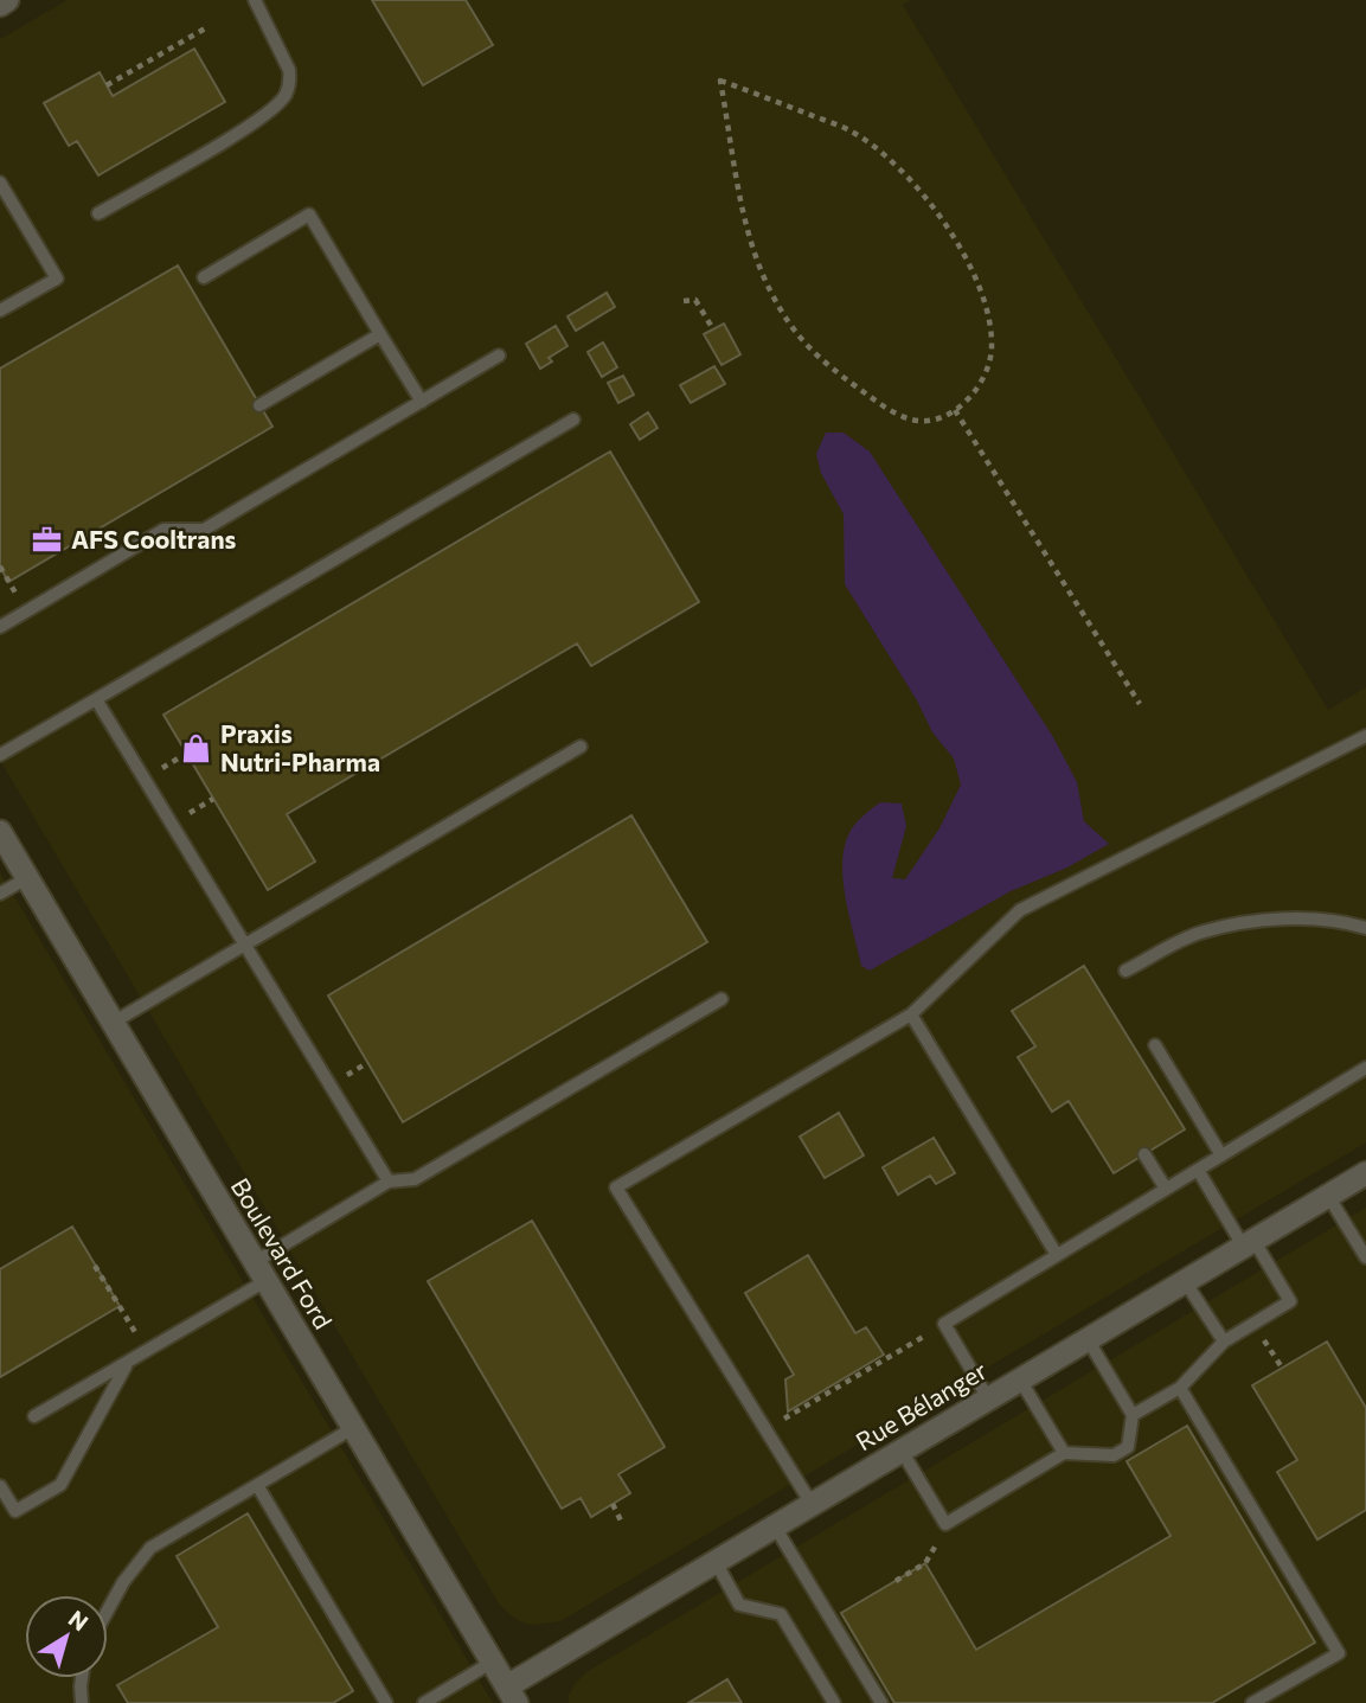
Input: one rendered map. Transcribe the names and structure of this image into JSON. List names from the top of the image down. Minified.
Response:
{"streets":{"street":["Boulevard Ford","Rue Bélanger"]},"crossings":[["Boulevard Ford","Rue Bélanger"]],"places":{"office":["AFS Cooltrans"],"shop":["Praxis Nutri-Pharma"]},"north":"top right"}
